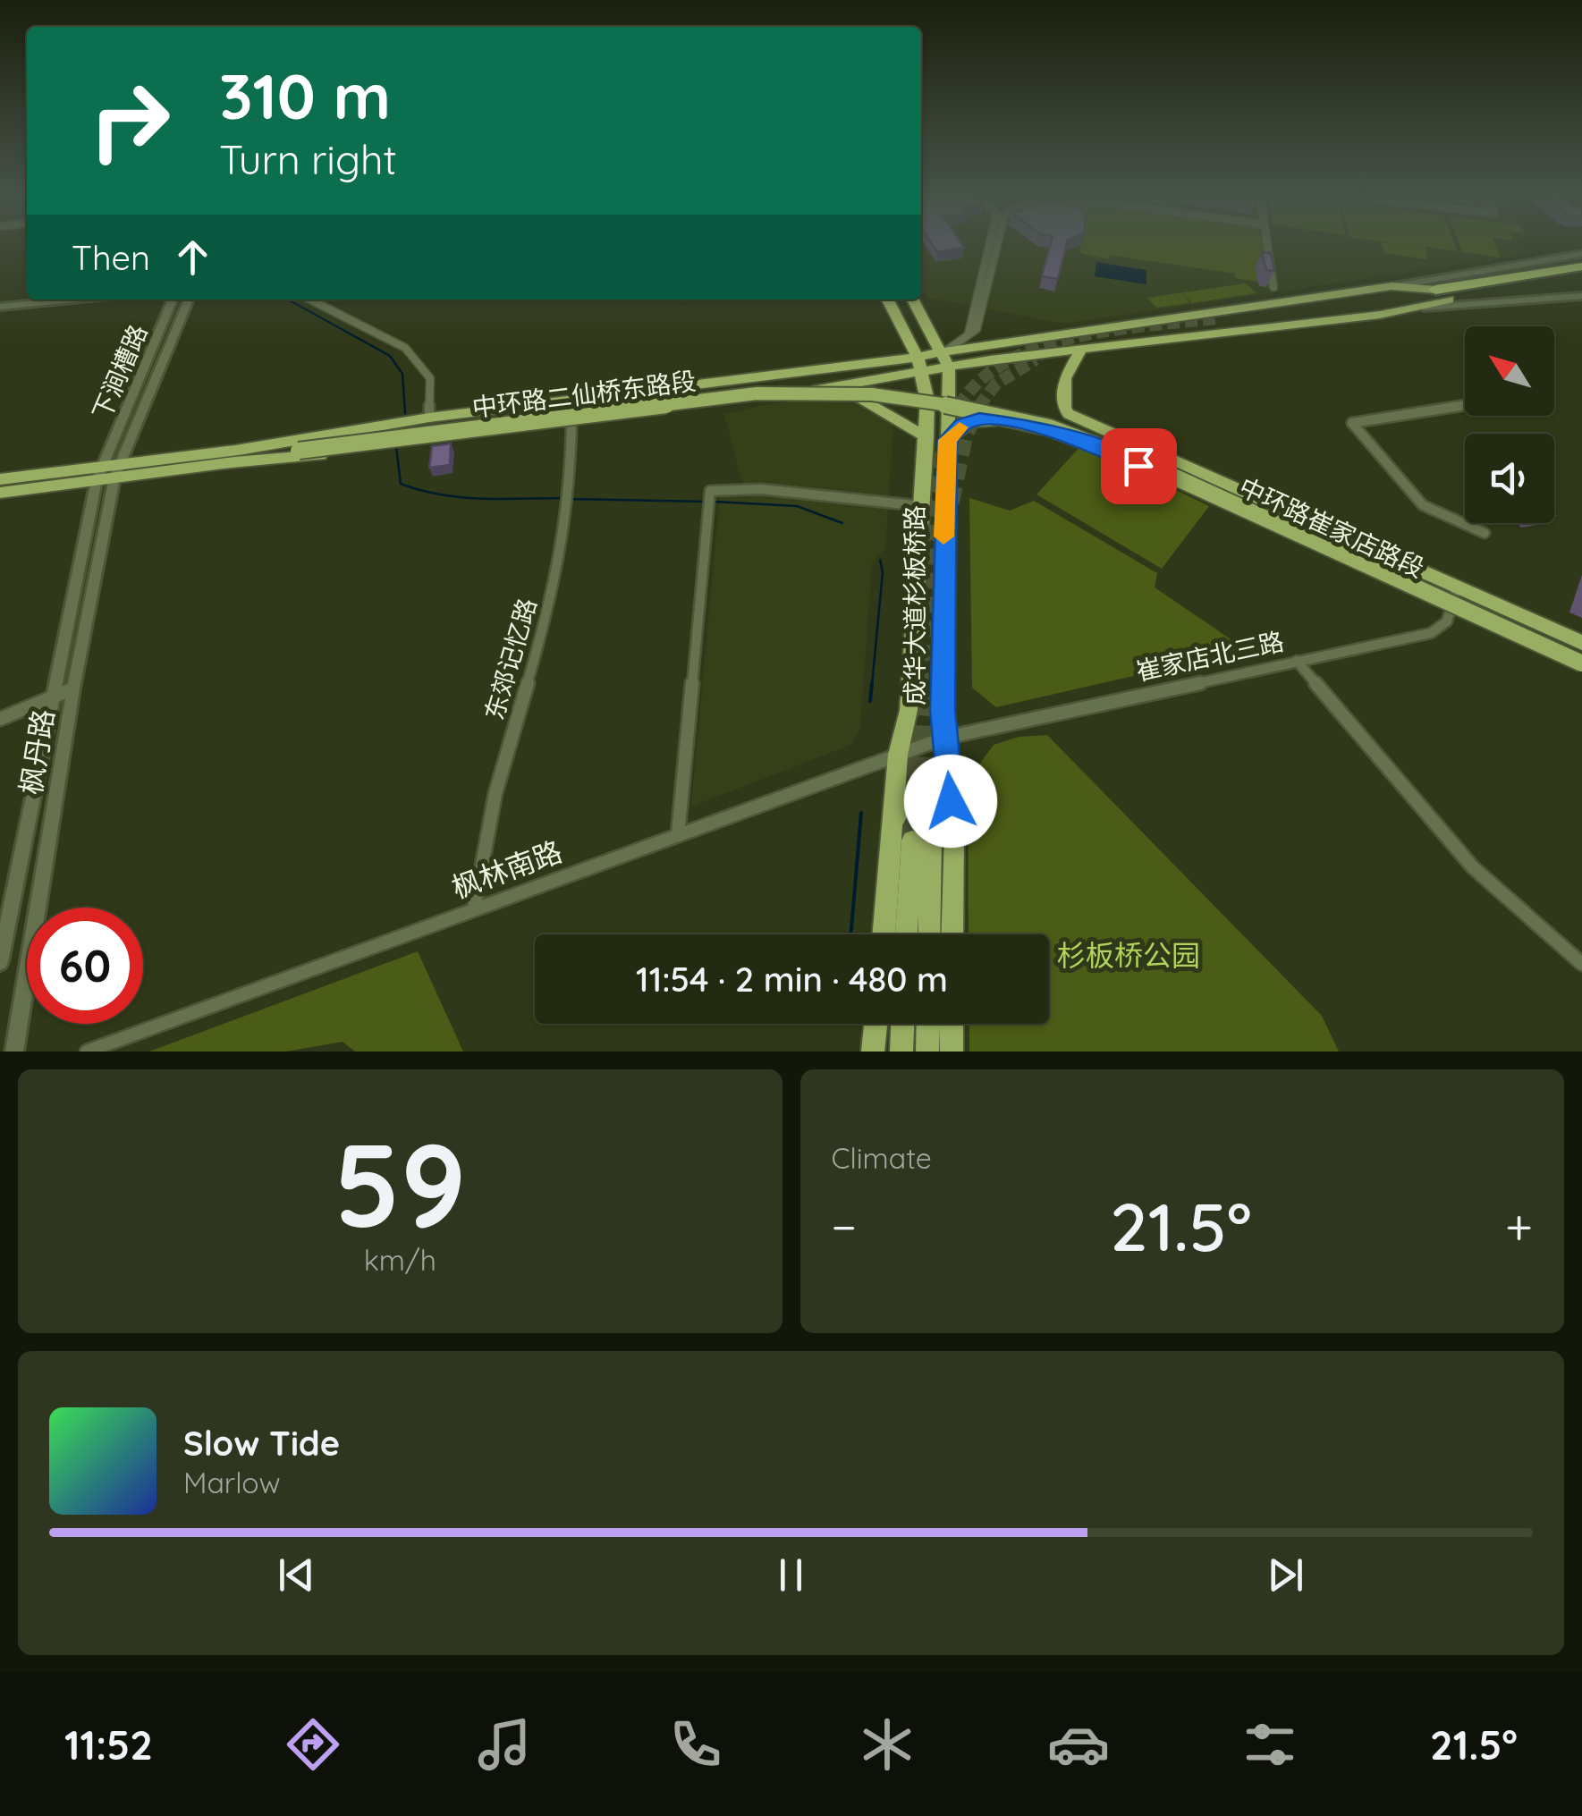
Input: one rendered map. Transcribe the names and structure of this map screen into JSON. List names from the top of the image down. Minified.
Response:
{"streets":{"main road":["中环路二仙桥东路段","中环路崔家店路段","成华大道杉板桥路"],"street":["下涧槽路","崔家店北三路","东郊记忆路","枫丹路","枫林南路"]},"crossings":[["下涧槽路","中环路二仙桥东路段"],["下涧槽路","枫丹路"],["中环路二仙桥东路段","成华大道杉板桥路"],["中环路二仙桥东路段","东郊记忆路"],["中环路二仙桥东路段","枫丹路"],["中环路崔家店路段","成华大道杉板桥路"],["中环路崔家店路段","崔家店北三路"],["成华大道杉板桥路","崔家店北三路"],["成华大道杉板桥路","枫林南路"],["崔家店北三路","枫林南路"],["东郊记忆路","枫林南路"]],"parks":["杉板桥公园"],"north":"top left","page":{"turn":["310 m","Turn right"],"then":"Then","limit":"60","trip":"11:54 · 2 min · 480 m","tile":[["59","km/h"],"Climate"],"heat":["−","21.5°","+"],"song":["Slow Tide","Marlow"],"tabs":["11:52","21.5°"]}}
